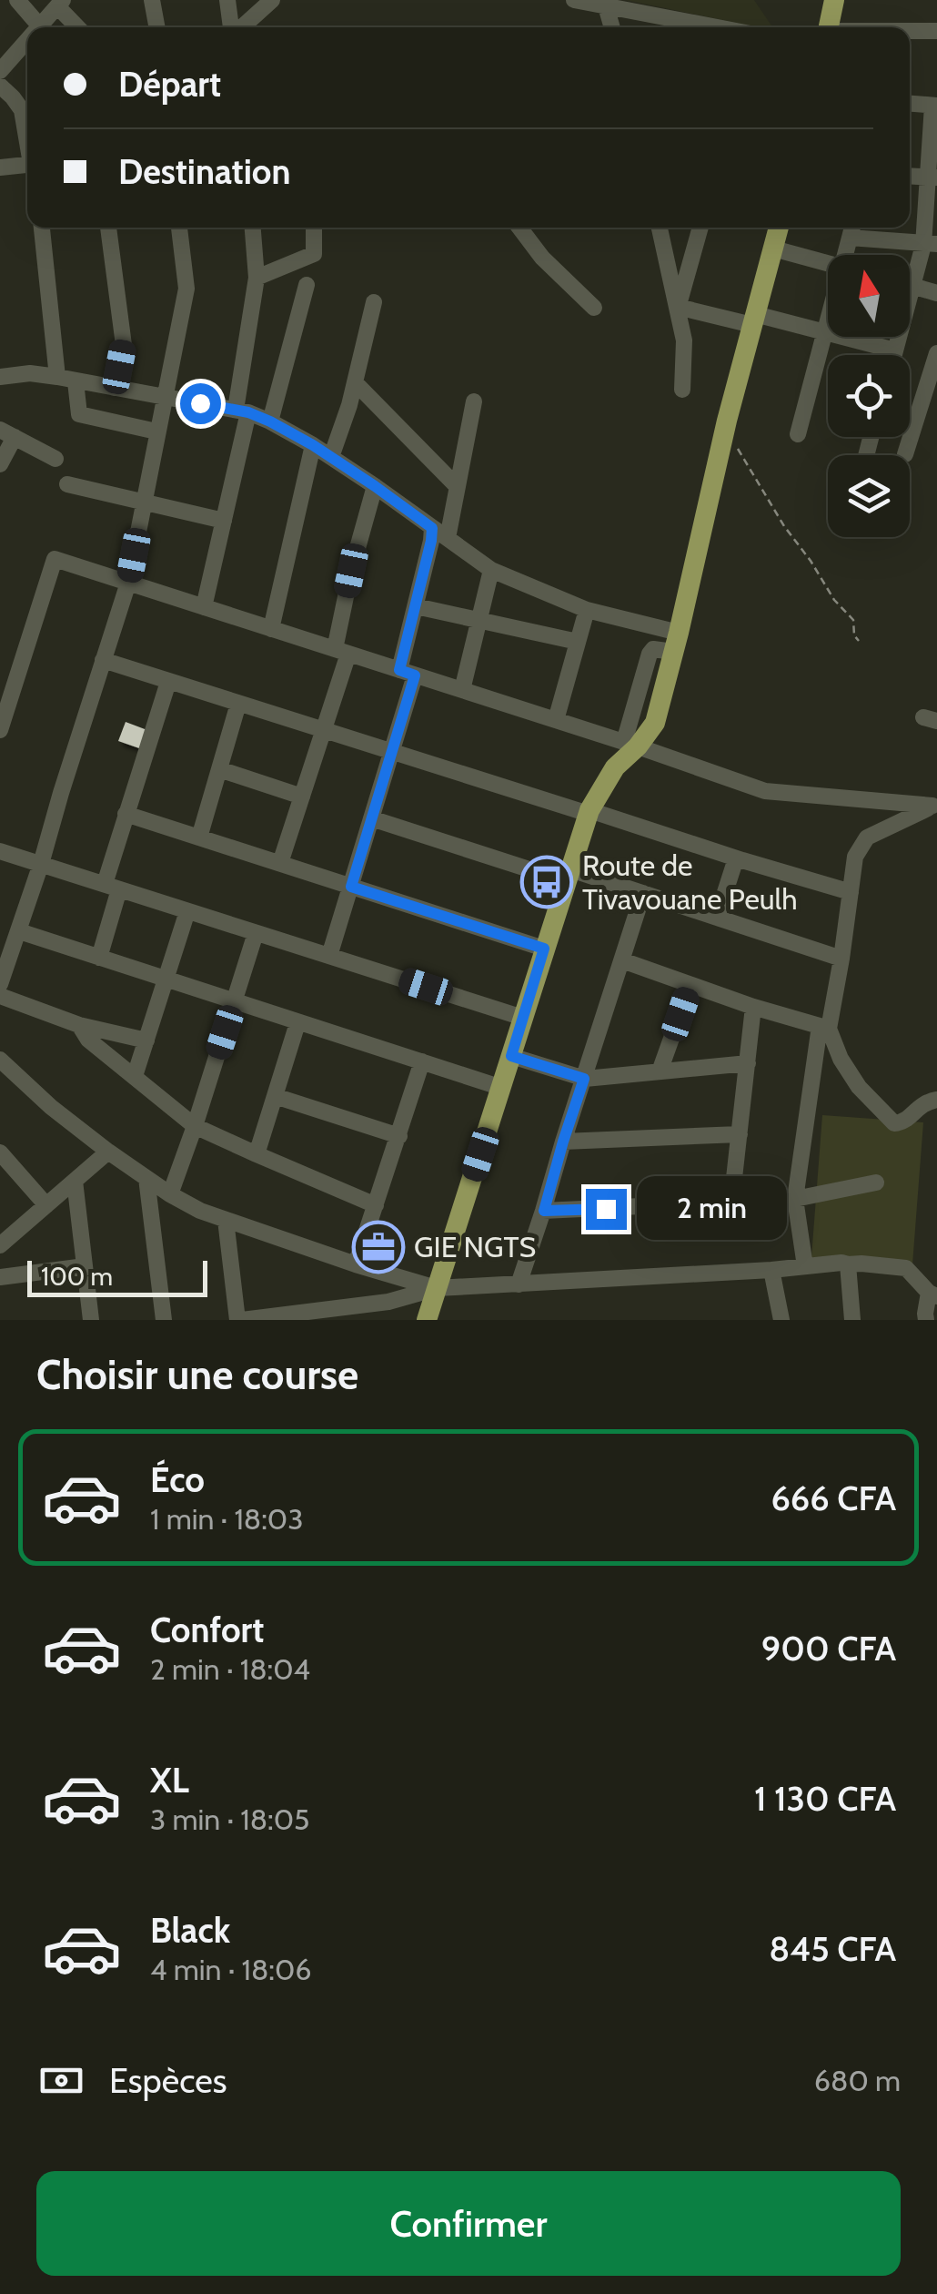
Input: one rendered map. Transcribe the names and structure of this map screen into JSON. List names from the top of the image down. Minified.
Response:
{"places":{"bus stop":["Route de Tivavouane Peulh"],"office":["GIE NGTS"]},"scale_bar":"100 m","north":"top","page":{"banner":["Départ","Destination"],"bubble":"2 min","scale":"100 m","heading":"Choisir une course","list":[{"name":"Éco","note":"1 min · 18:03","value":"666 CFA"},{"name":"Confort","note":"2 min · 18:04","value":"900 CFA"},{"name":"XL","note":"3 min · 18:05","value":"1 130 CFA"},{"name":"Black","note":"4 min · 18:06","value":"845 CFA"}],"pay":["Espèces","680 m"],"buttons":"Confirmer"}}
